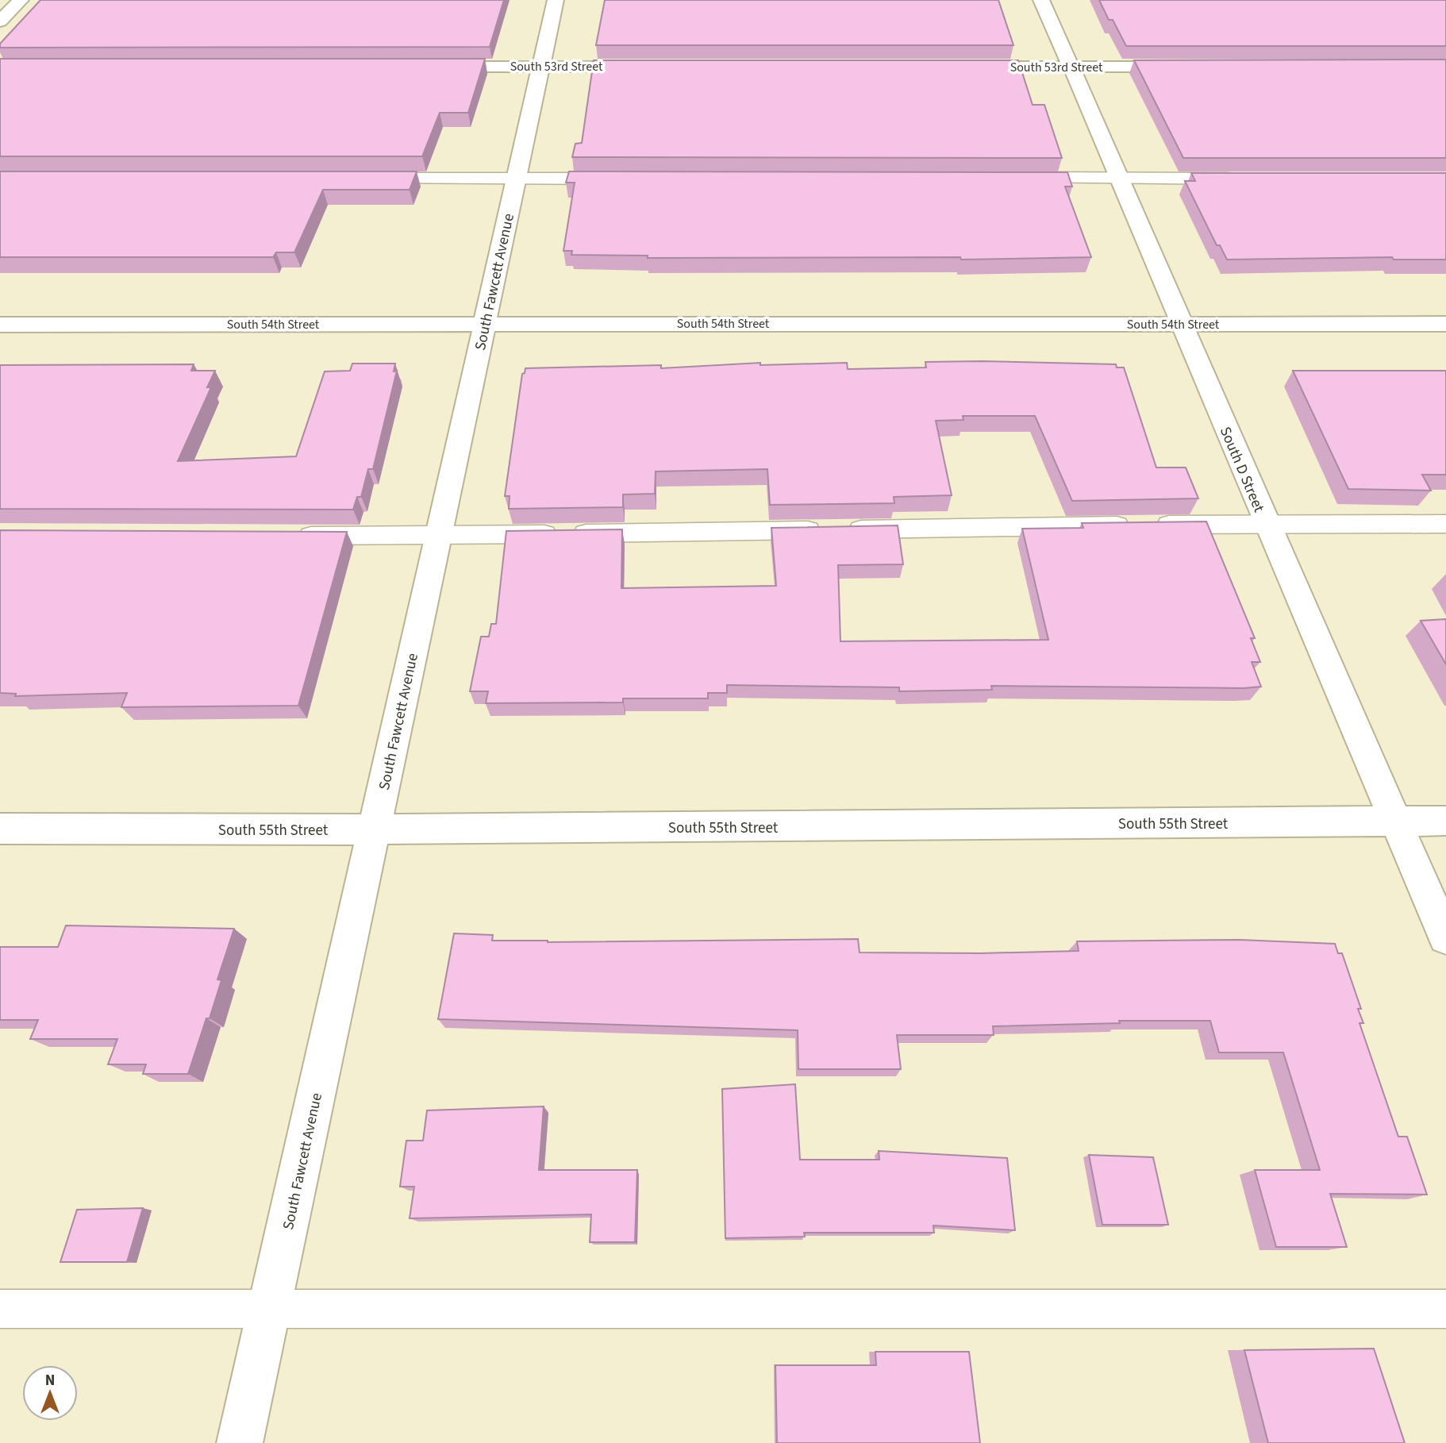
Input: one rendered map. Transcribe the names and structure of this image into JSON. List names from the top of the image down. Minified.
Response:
{"streets":{"street":["South 53rd Street","South Fawcett Avenue","South 54th Street","South D Street","South 55th Street"]},"crossings":[["South 53rd Street","South Fawcett Avenue"],["South 53rd Street","South D Street"],["South Fawcett Avenue","South 54th Street"],["South Fawcett Avenue","South 55th Street"],["South 54th Street","South D Street"],["South D Street","South 55th Street"]],"north":"top"}
